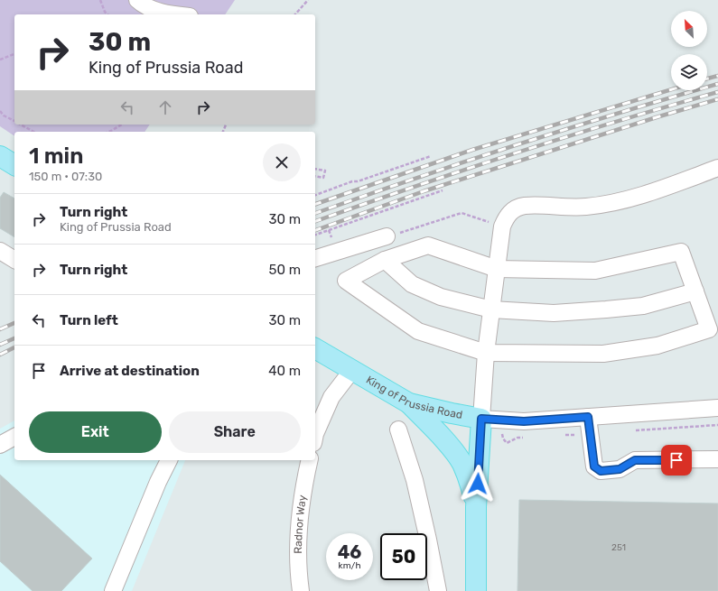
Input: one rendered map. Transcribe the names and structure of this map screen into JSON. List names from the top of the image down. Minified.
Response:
{"streets":{"main road":["King of Prussia Road"],"street":["Radnor Way"]},"house_numbers":["251"],"north":"top left","page":{"turn":["30 m","King of Prussia Road"],"heading":["1 min","150 m · 07:30"],"list":[{"name":"Turn right","note":"King of Prussia Road","value":"30 m"},{"name":"Turn right","value":"50 m"},{"name":"Turn left","value":"30 m"},{"name":"Arrive at destination","value":"40 m"}],"buttons":["Exit","Share"],"speed":"46 km/h","limit":"50"}}
